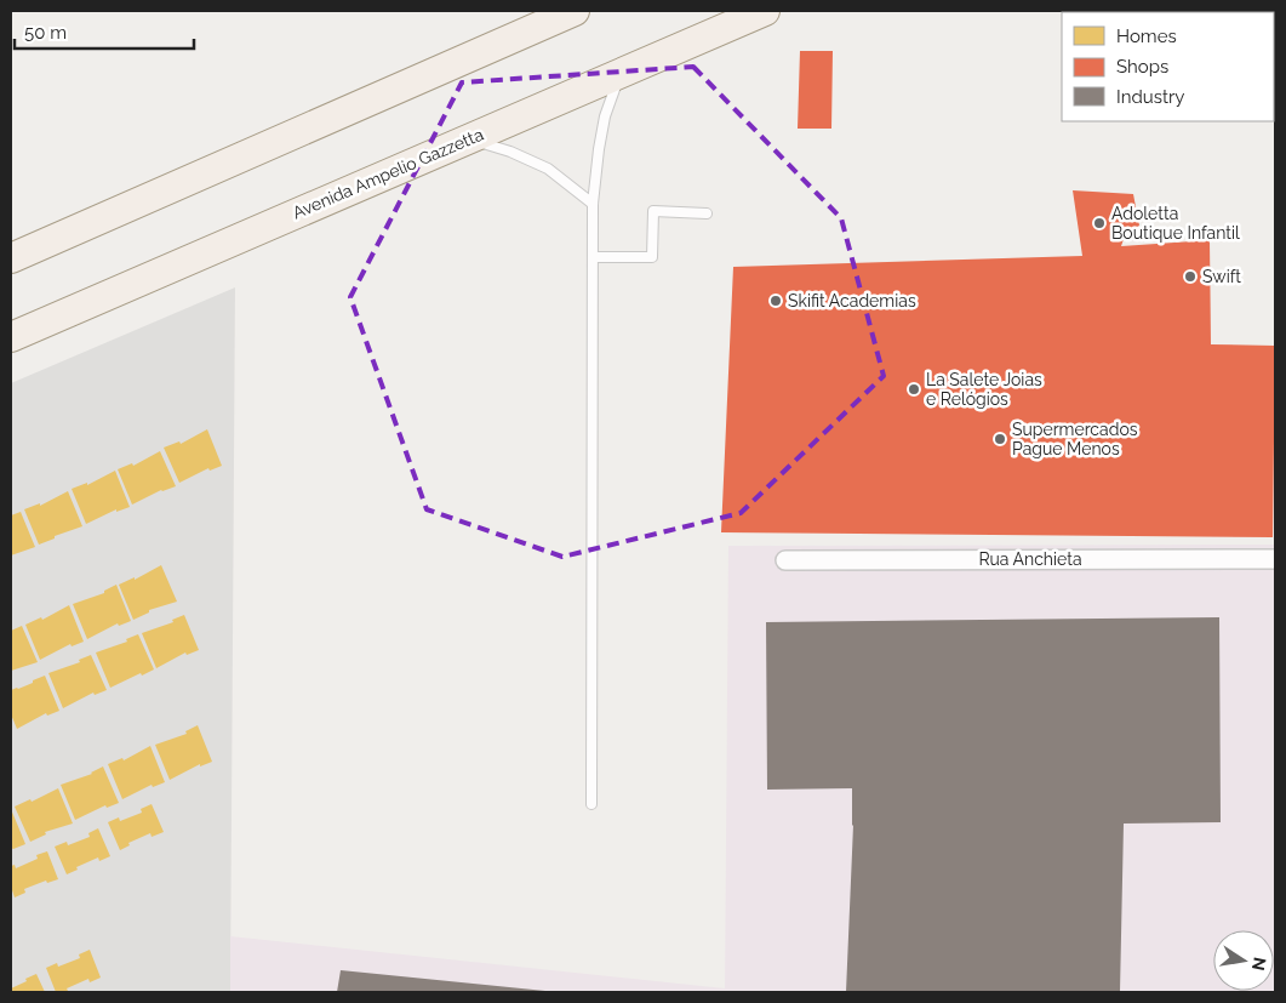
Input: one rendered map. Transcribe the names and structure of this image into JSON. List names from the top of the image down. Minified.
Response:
{"streets":{"main road":["Avenida Ampelio Gazzetta"],"street":["Rua Anchieta"]},"places":["Adoletta Boutique Infantil","Swift","Skifit Academias","La Salete Joias e Relógios","Supermercados Pague Menos"],"legend":["Homes","Shops","Industry"],"scale_bar":"50 m","north":"right"}
